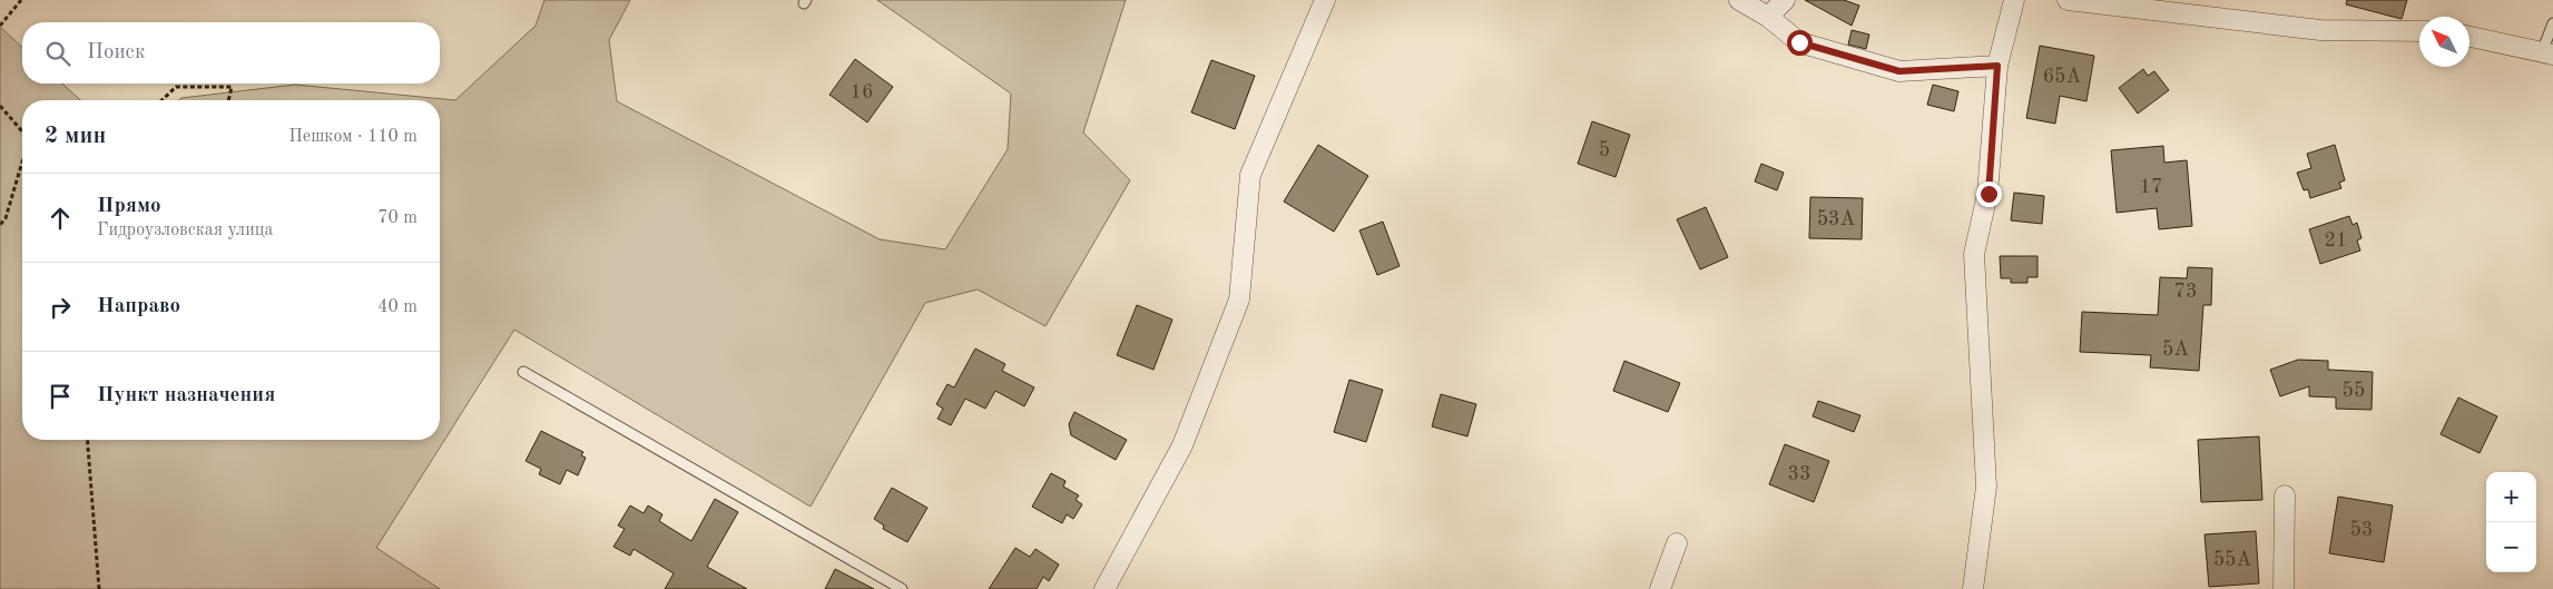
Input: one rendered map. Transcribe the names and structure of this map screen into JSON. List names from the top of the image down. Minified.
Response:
{"house_numbers":["65А","16","5","17","53А","21","73","5А","55","33","53","55А"],"north":"top left","page":{"search":"Поиск","heading":["2 мин","Пешком · 110 m"],"list":[["Прямо","Гидроузловская улица","70 m"],["Направо","40 m"],"Пункт назначения"],"map_buttons":["+","−"]}}
